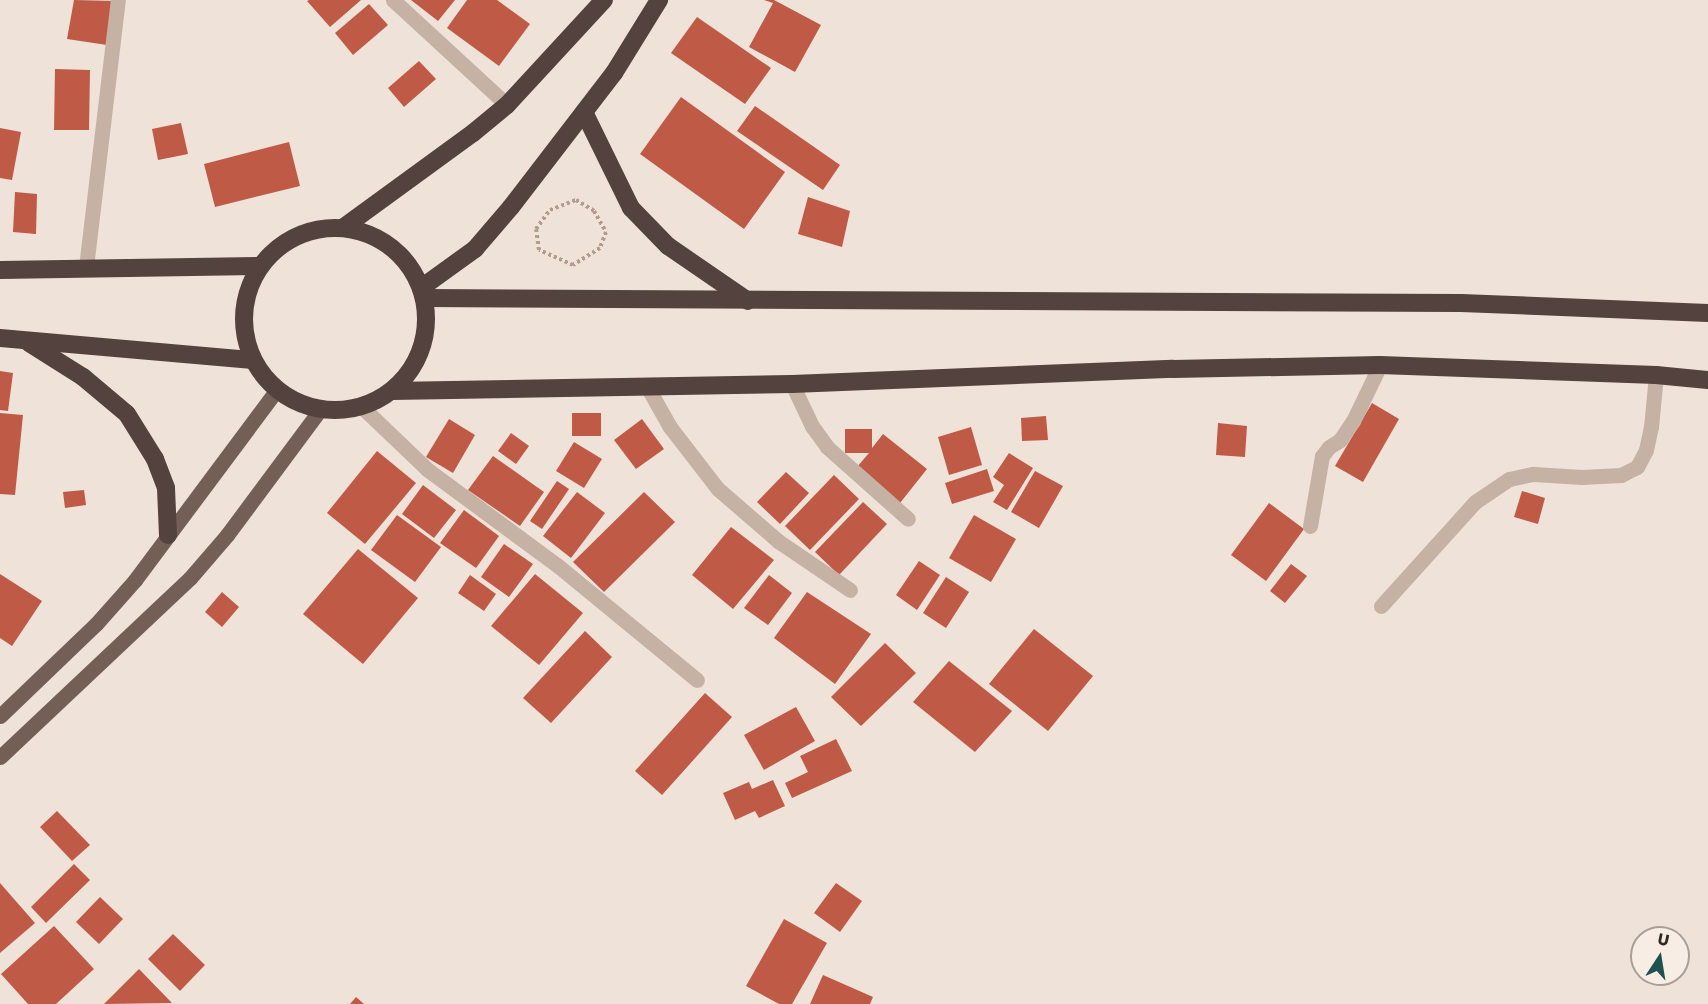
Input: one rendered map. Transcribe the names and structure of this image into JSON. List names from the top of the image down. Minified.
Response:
{"north":"top"}
